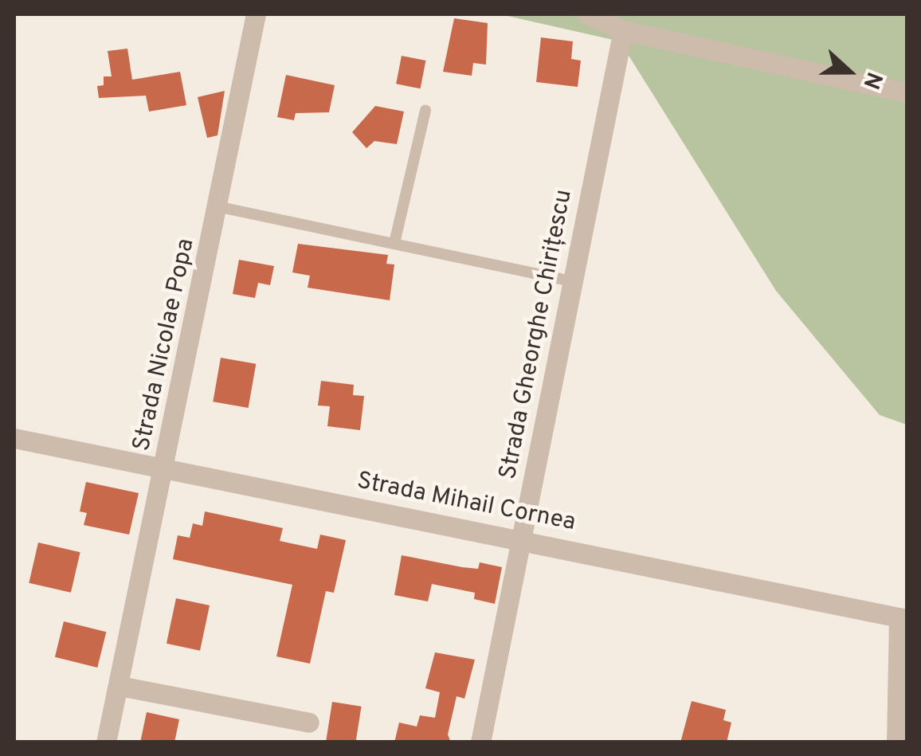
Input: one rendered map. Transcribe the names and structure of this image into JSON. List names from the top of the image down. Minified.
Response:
{"streets":{"street":["Strada Gheorghe Chirițescu","Strada Nicolae Popa","Strada Mihail Cornea"]},"crossings":[["Strada Gheorghe Chirițescu","Strada Mihail Cornea"],["Strada Nicolae Popa","Strada Mihail Cornea"]],"north":"right"}
